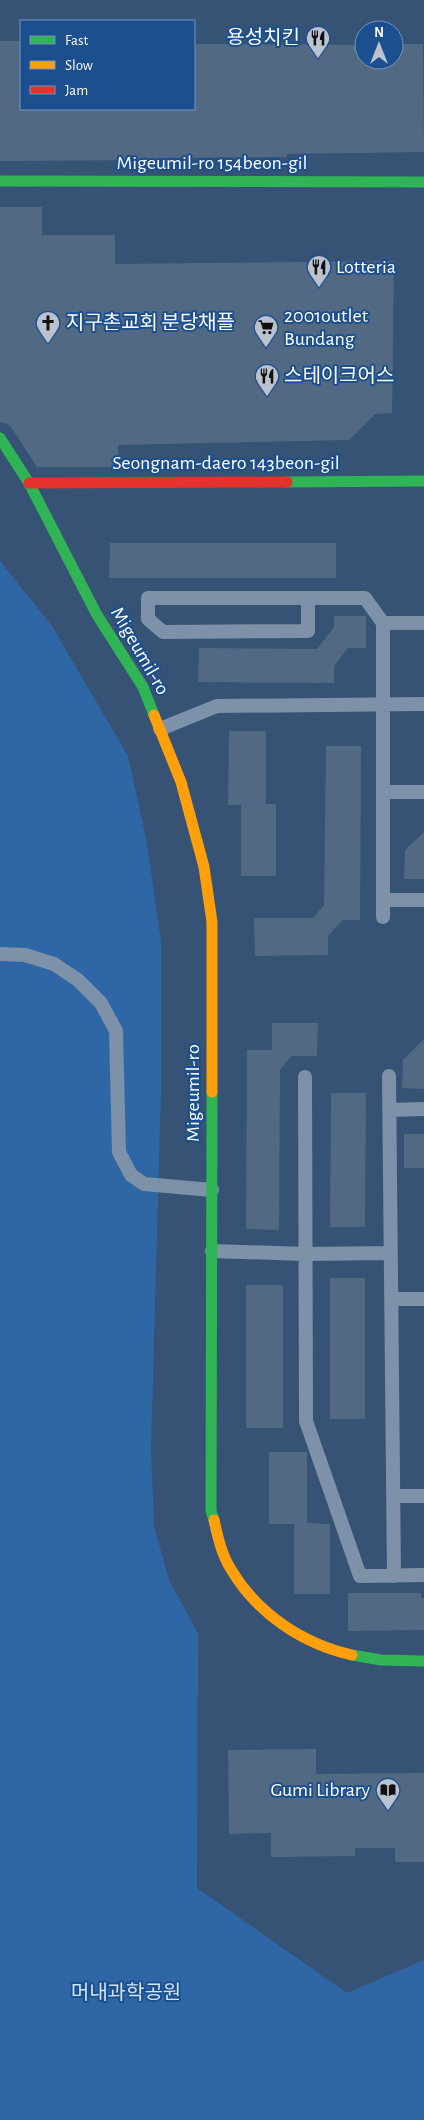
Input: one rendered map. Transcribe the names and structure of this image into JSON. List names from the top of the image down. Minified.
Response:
{"streets":{"street":["Migeumil-ro 154beon-gil","Seongnam-daero 143beon-gil","Migeumil-ro"]},"crossings":[["Seongnam-daero 143beon-gil","Migeumil-ro"]],"parks":["머내과학공원"],"places":{"restaurant":["용성치킨","Lotteria","스테이크어스"],"church":["지구촌교회 분당채플"],"supermarket":["2001outlet Bundang"],"library":["Gumi Library"]},"legend":["Fast","Slow","Jam"],"north":"top"}
